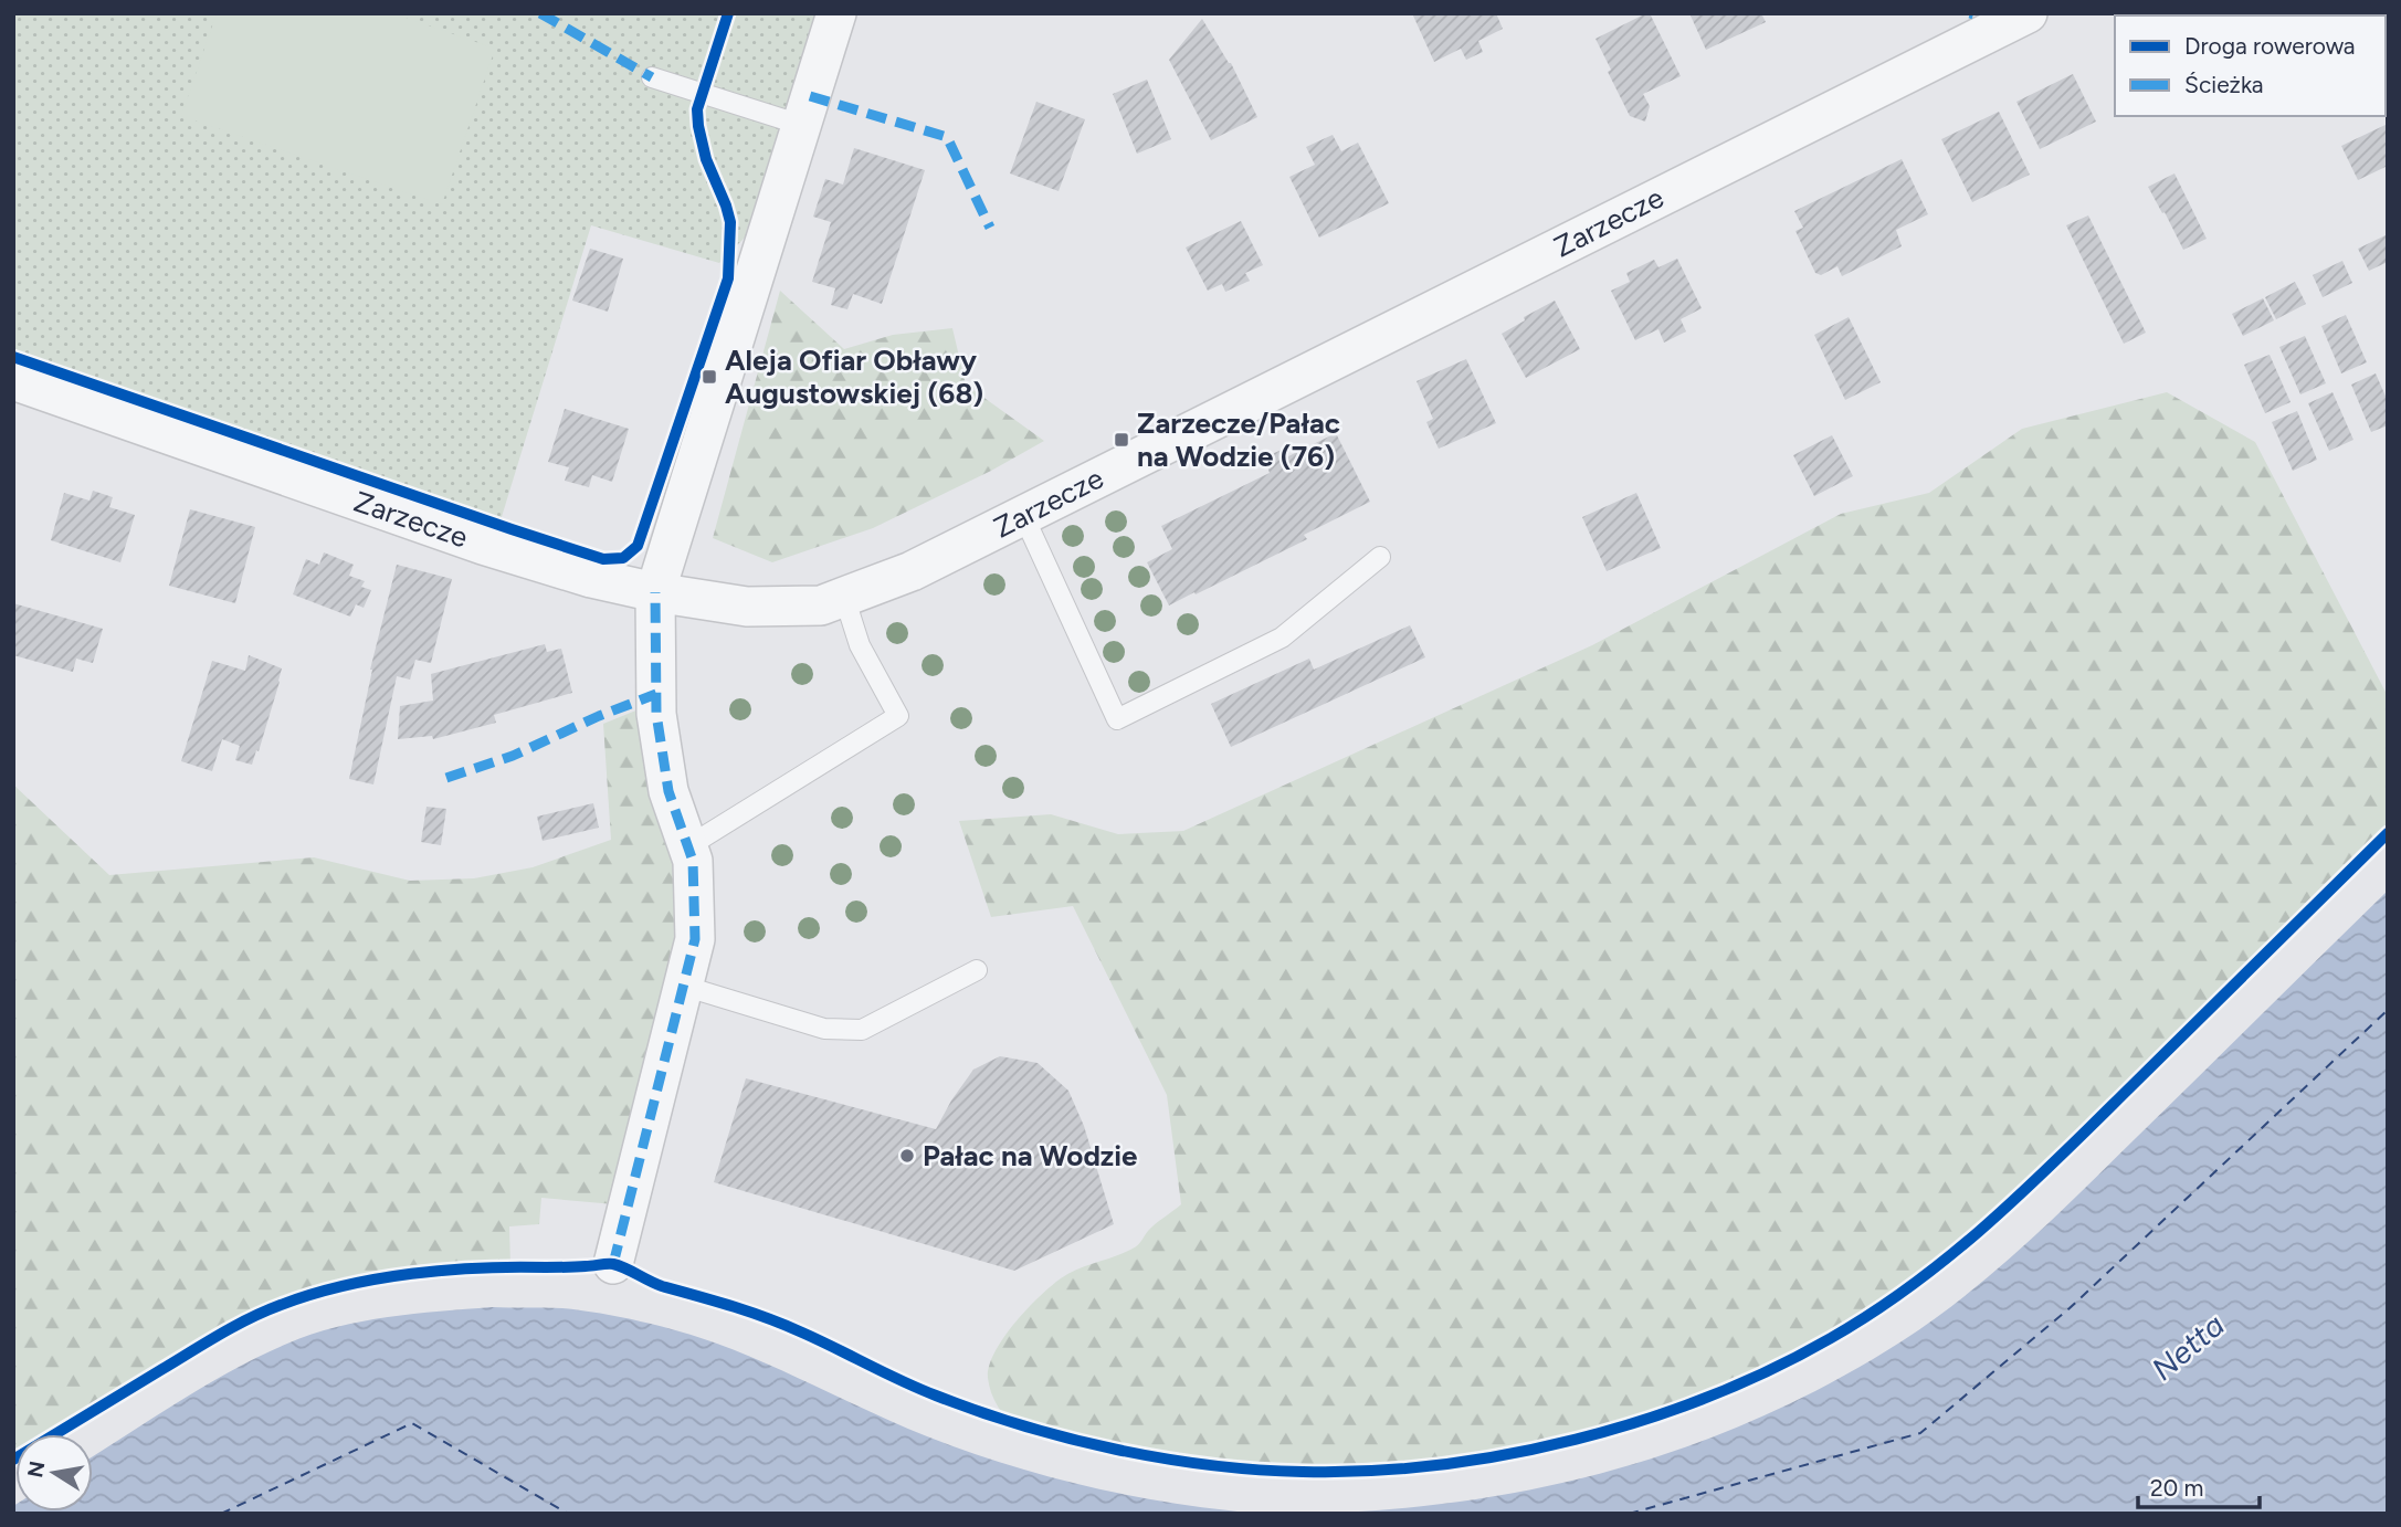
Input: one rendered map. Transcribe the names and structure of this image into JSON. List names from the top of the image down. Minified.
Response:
{"streets":{"street":["Zarzecze"]},"water":["Netta"],"places":{"transit":["Aleja Ofiar Obławy Augustowskiej (68)","Zarzecze/Pałac na Wodzie (76)"],"other":["Pałac na Wodzie"]},"legend":["Droga rowerowa","Ścieżka"],"scale_bar":"20 m","north":"left"}
